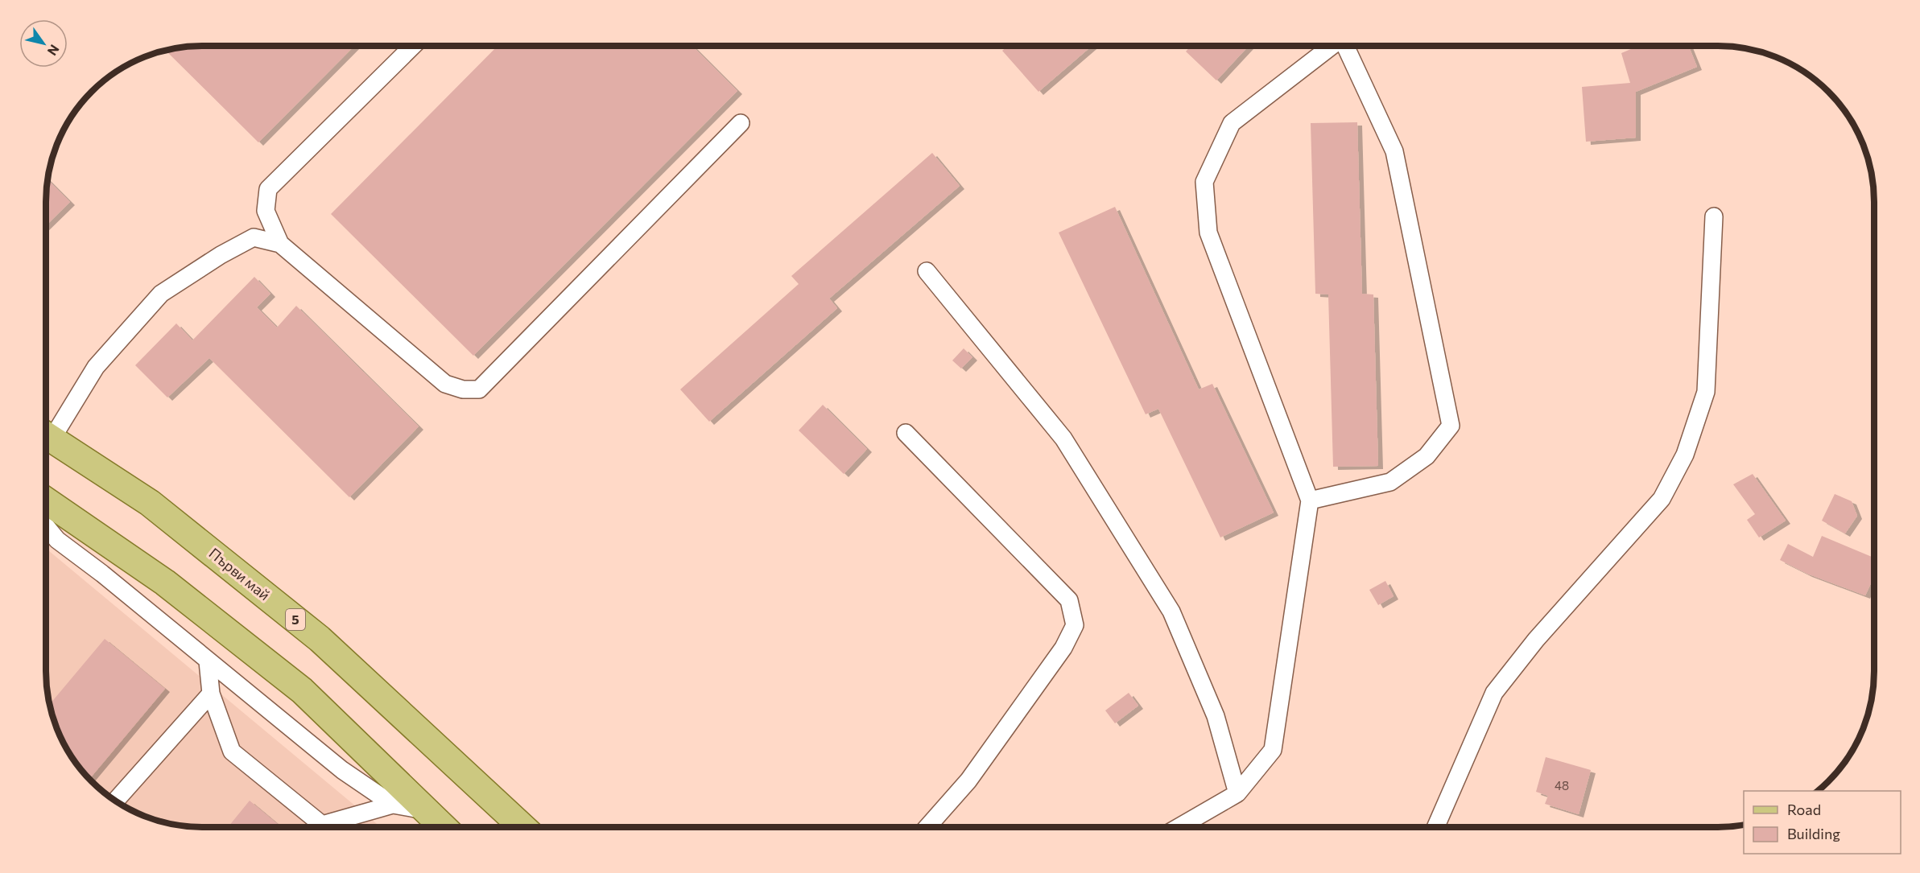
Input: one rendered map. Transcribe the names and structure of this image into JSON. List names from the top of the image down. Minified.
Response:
{"streets":{"main road":["Първи май","5"]},"house_numbers":["48"],"legend":["Road","Building"],"north":"bottom right"}
